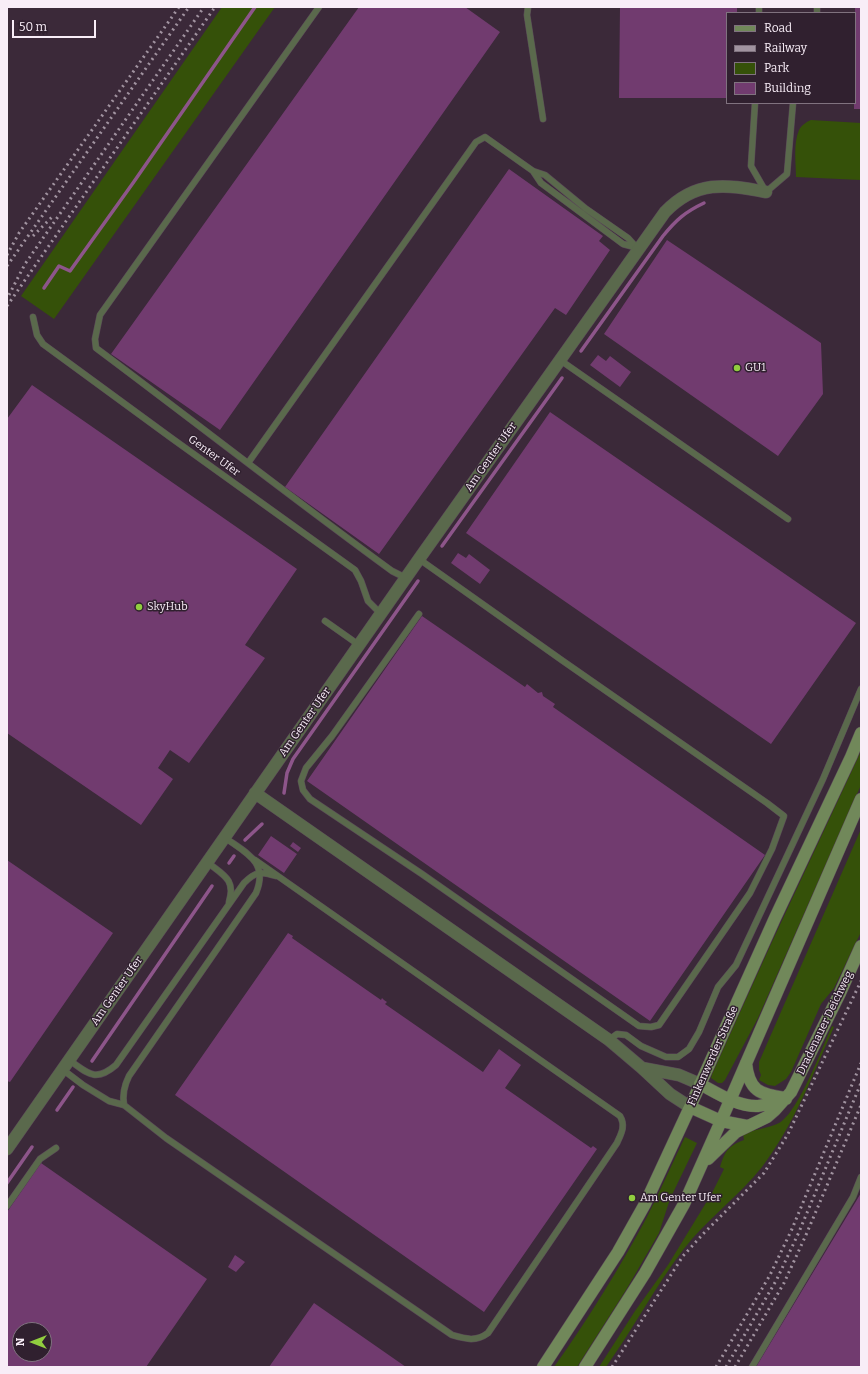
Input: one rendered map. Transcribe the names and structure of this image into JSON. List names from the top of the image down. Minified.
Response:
{"streets":{"main road":["Dradenauer Deichweg","Finkenwerder Straße"],"street":["Am Genter Ufer"],"lane":["Genter Ufer"]},"crossings":[["Genter Ufer","Am Genter Ufer"]],"places":["GU1","SkyHub","Am Genter Ufer"],"legend":["Road","Railway","Park","Building"],"scale_bar":"50 m","north":"left"}
